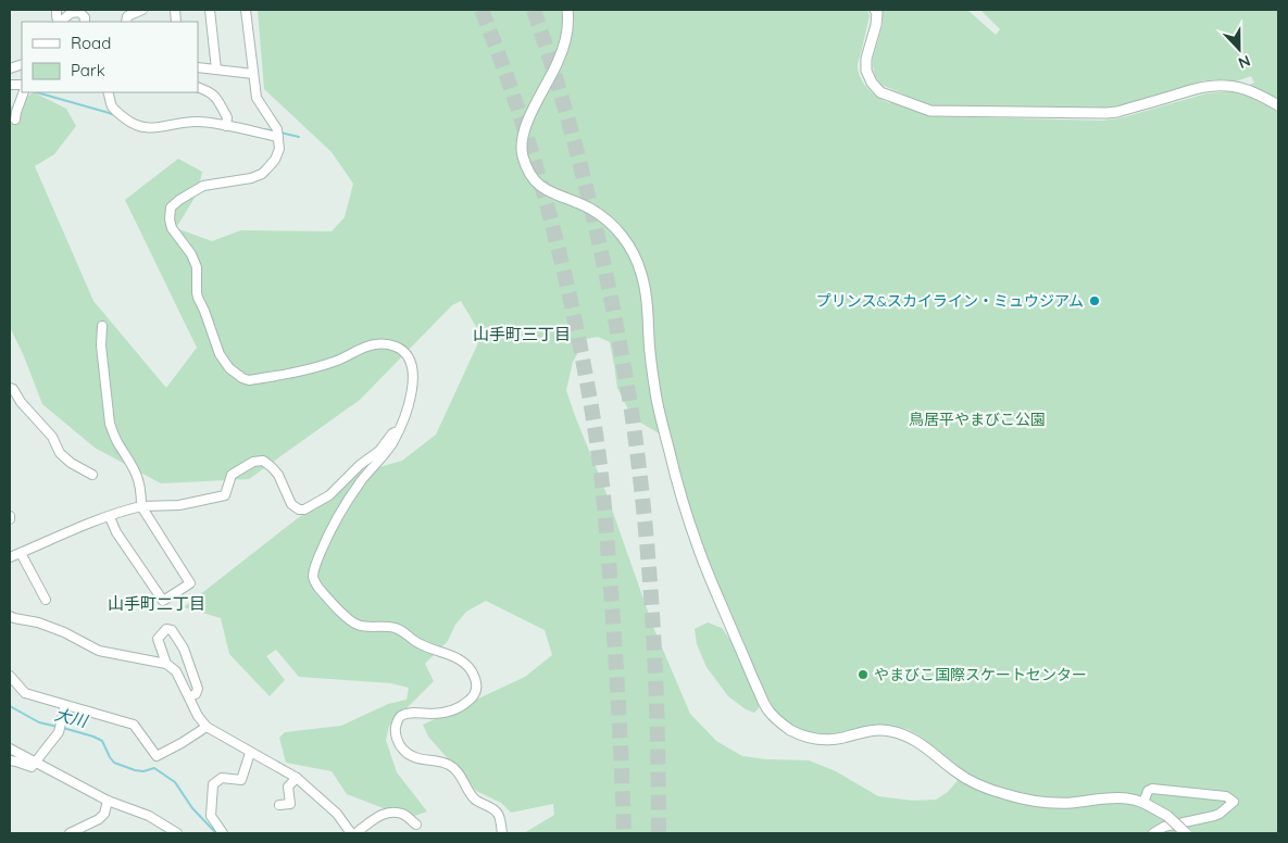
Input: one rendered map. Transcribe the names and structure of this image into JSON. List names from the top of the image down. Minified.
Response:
{"districts":["山手町三丁目","山手町二丁目"],"water":["大川"],"parks":["鳥居平やまびこ公園"],"places":["プリンス&スカイライン・ミュウジアム","やまびこ国際スケートセンター"],"legend":["Road","Park"],"north":"bottom"}
